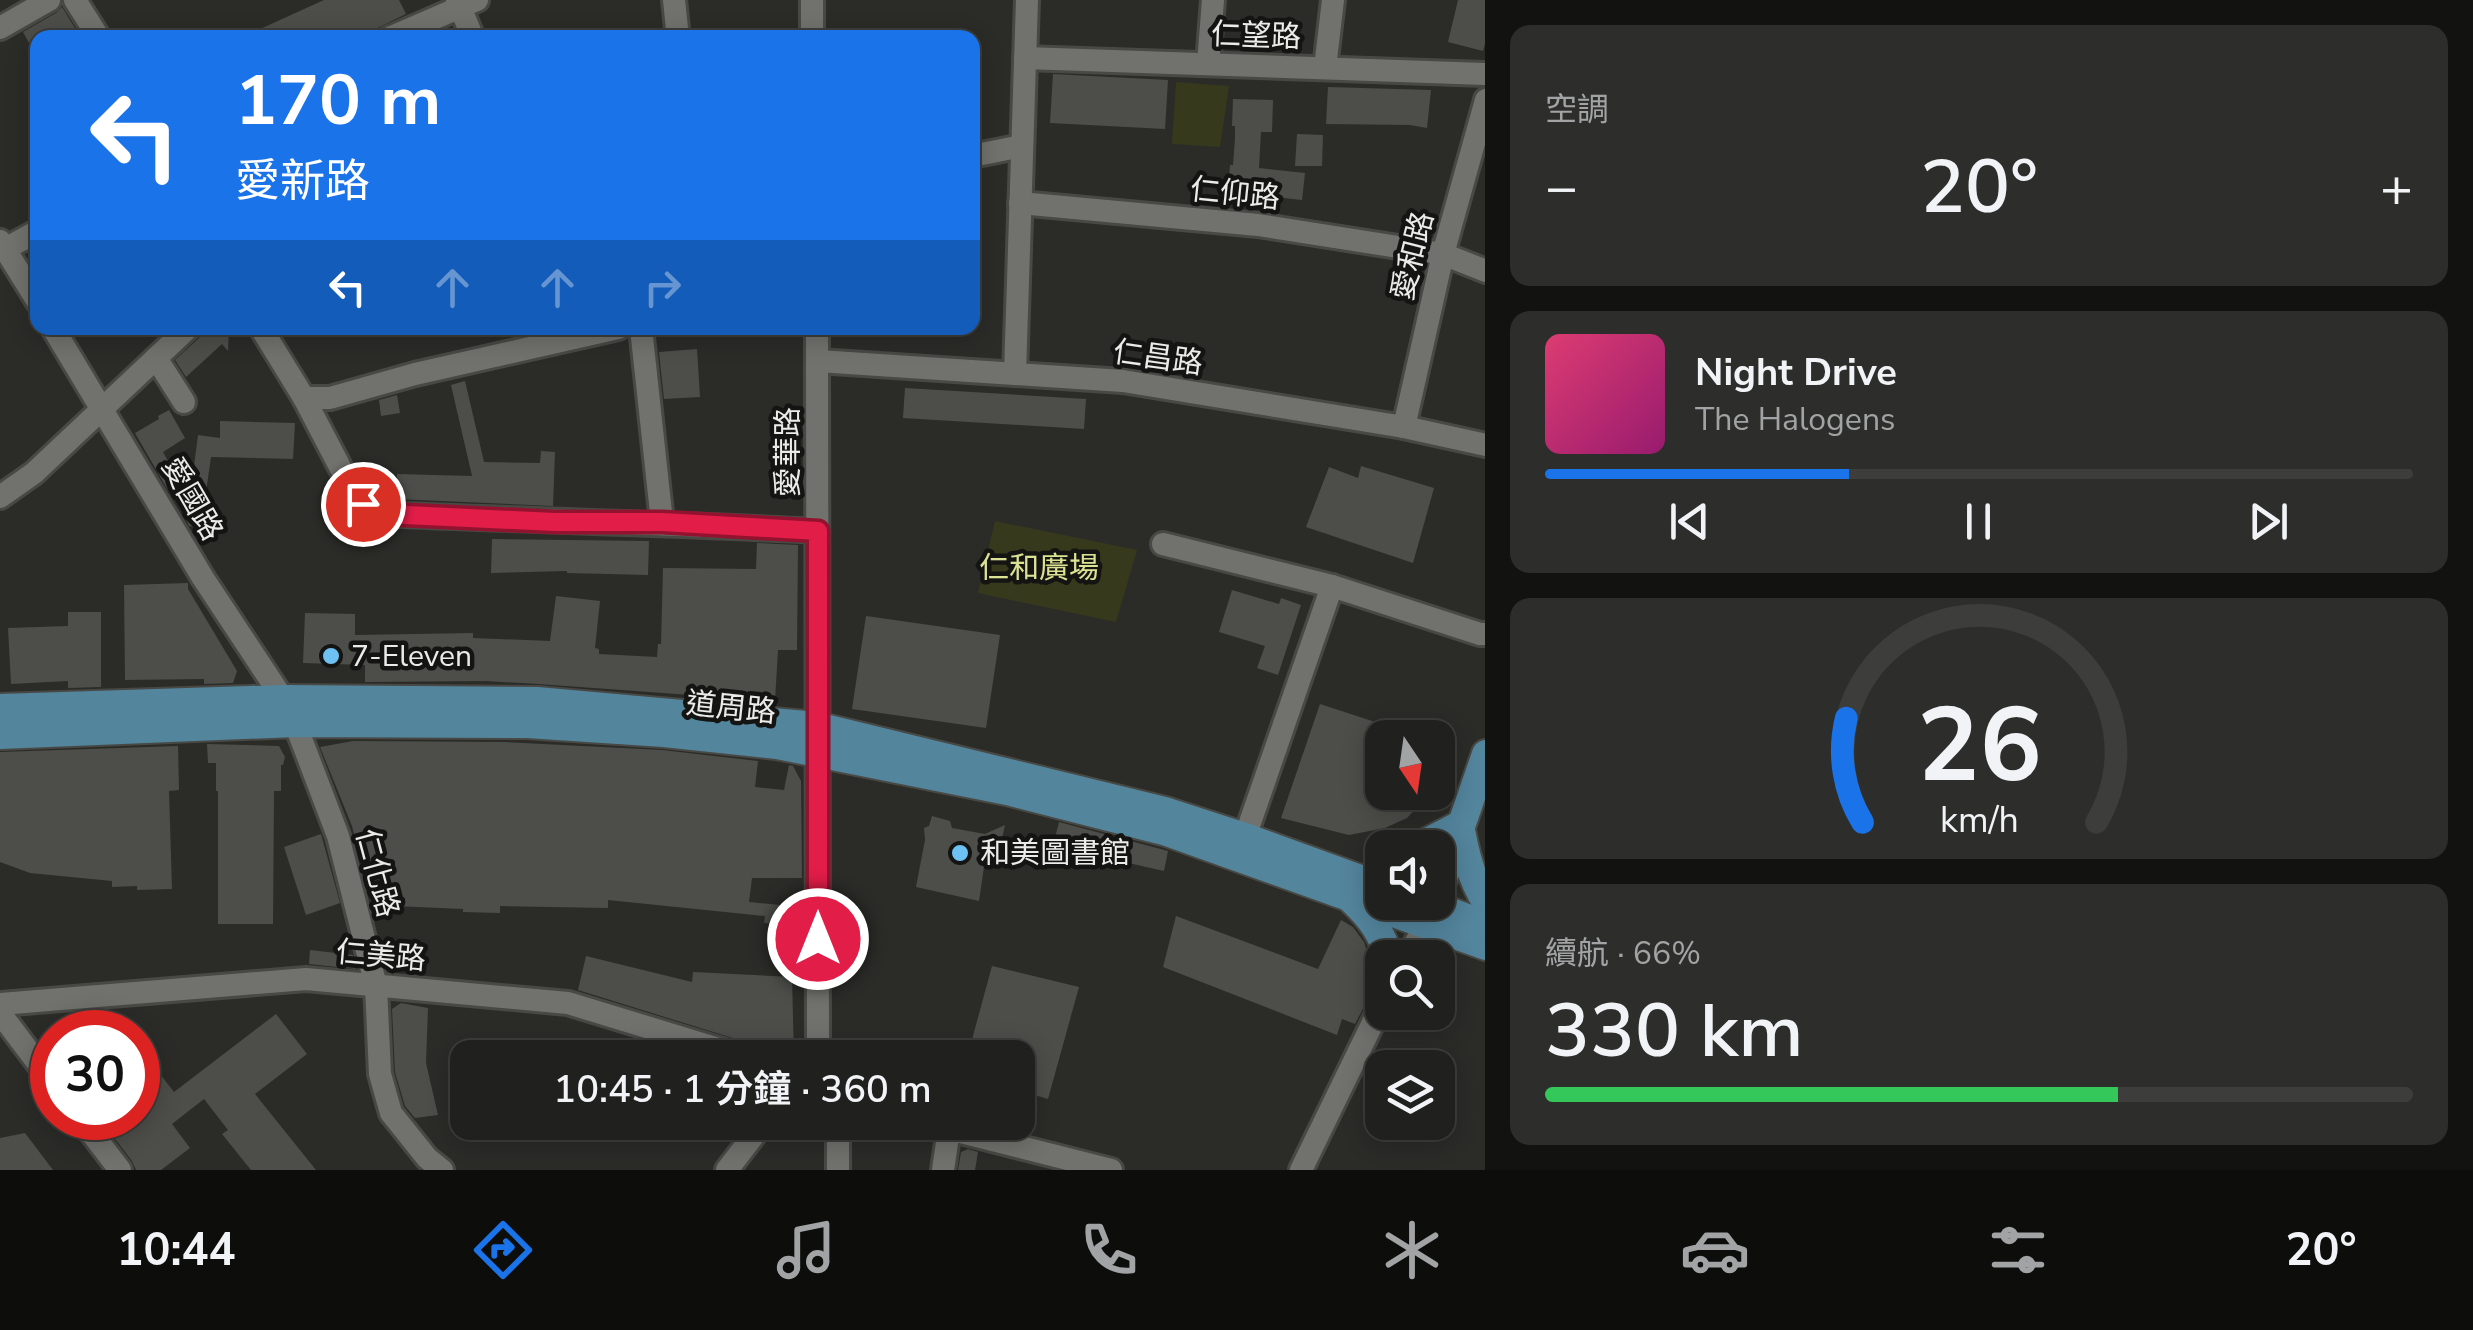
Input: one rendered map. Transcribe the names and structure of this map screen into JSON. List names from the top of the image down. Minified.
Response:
{"streets":{"main road":["道周路"],"street":["仁望路","仁仰路","愛和路","仁昌路","愛華路","愛國路","仁化路","仁美路"]},"crossings":[["仁仰路","愛和路"],["愛和路","仁昌路"],["仁昌路","愛華路"],["愛華路","道周路"],["愛國路","道周路"],["愛國路","仁化路"],["道周路","仁化路"],["仁化路","仁美路"]],"parks":["仁和廣場"],"places":["7-Eleven","和美圖書館"],"north":"bottom","page":{"tile":["空調",["續航 · 66%","330 km"]],"turn":["170 m","愛新路"],"heat":["−","20°","+"],"song":["Night Drive","The Halogens"],"limit":"30","trip":"10:45 · 1 分鐘 · 360 m","tabs":["10:44","20°"],"gauge":["26","km/h"]}}
